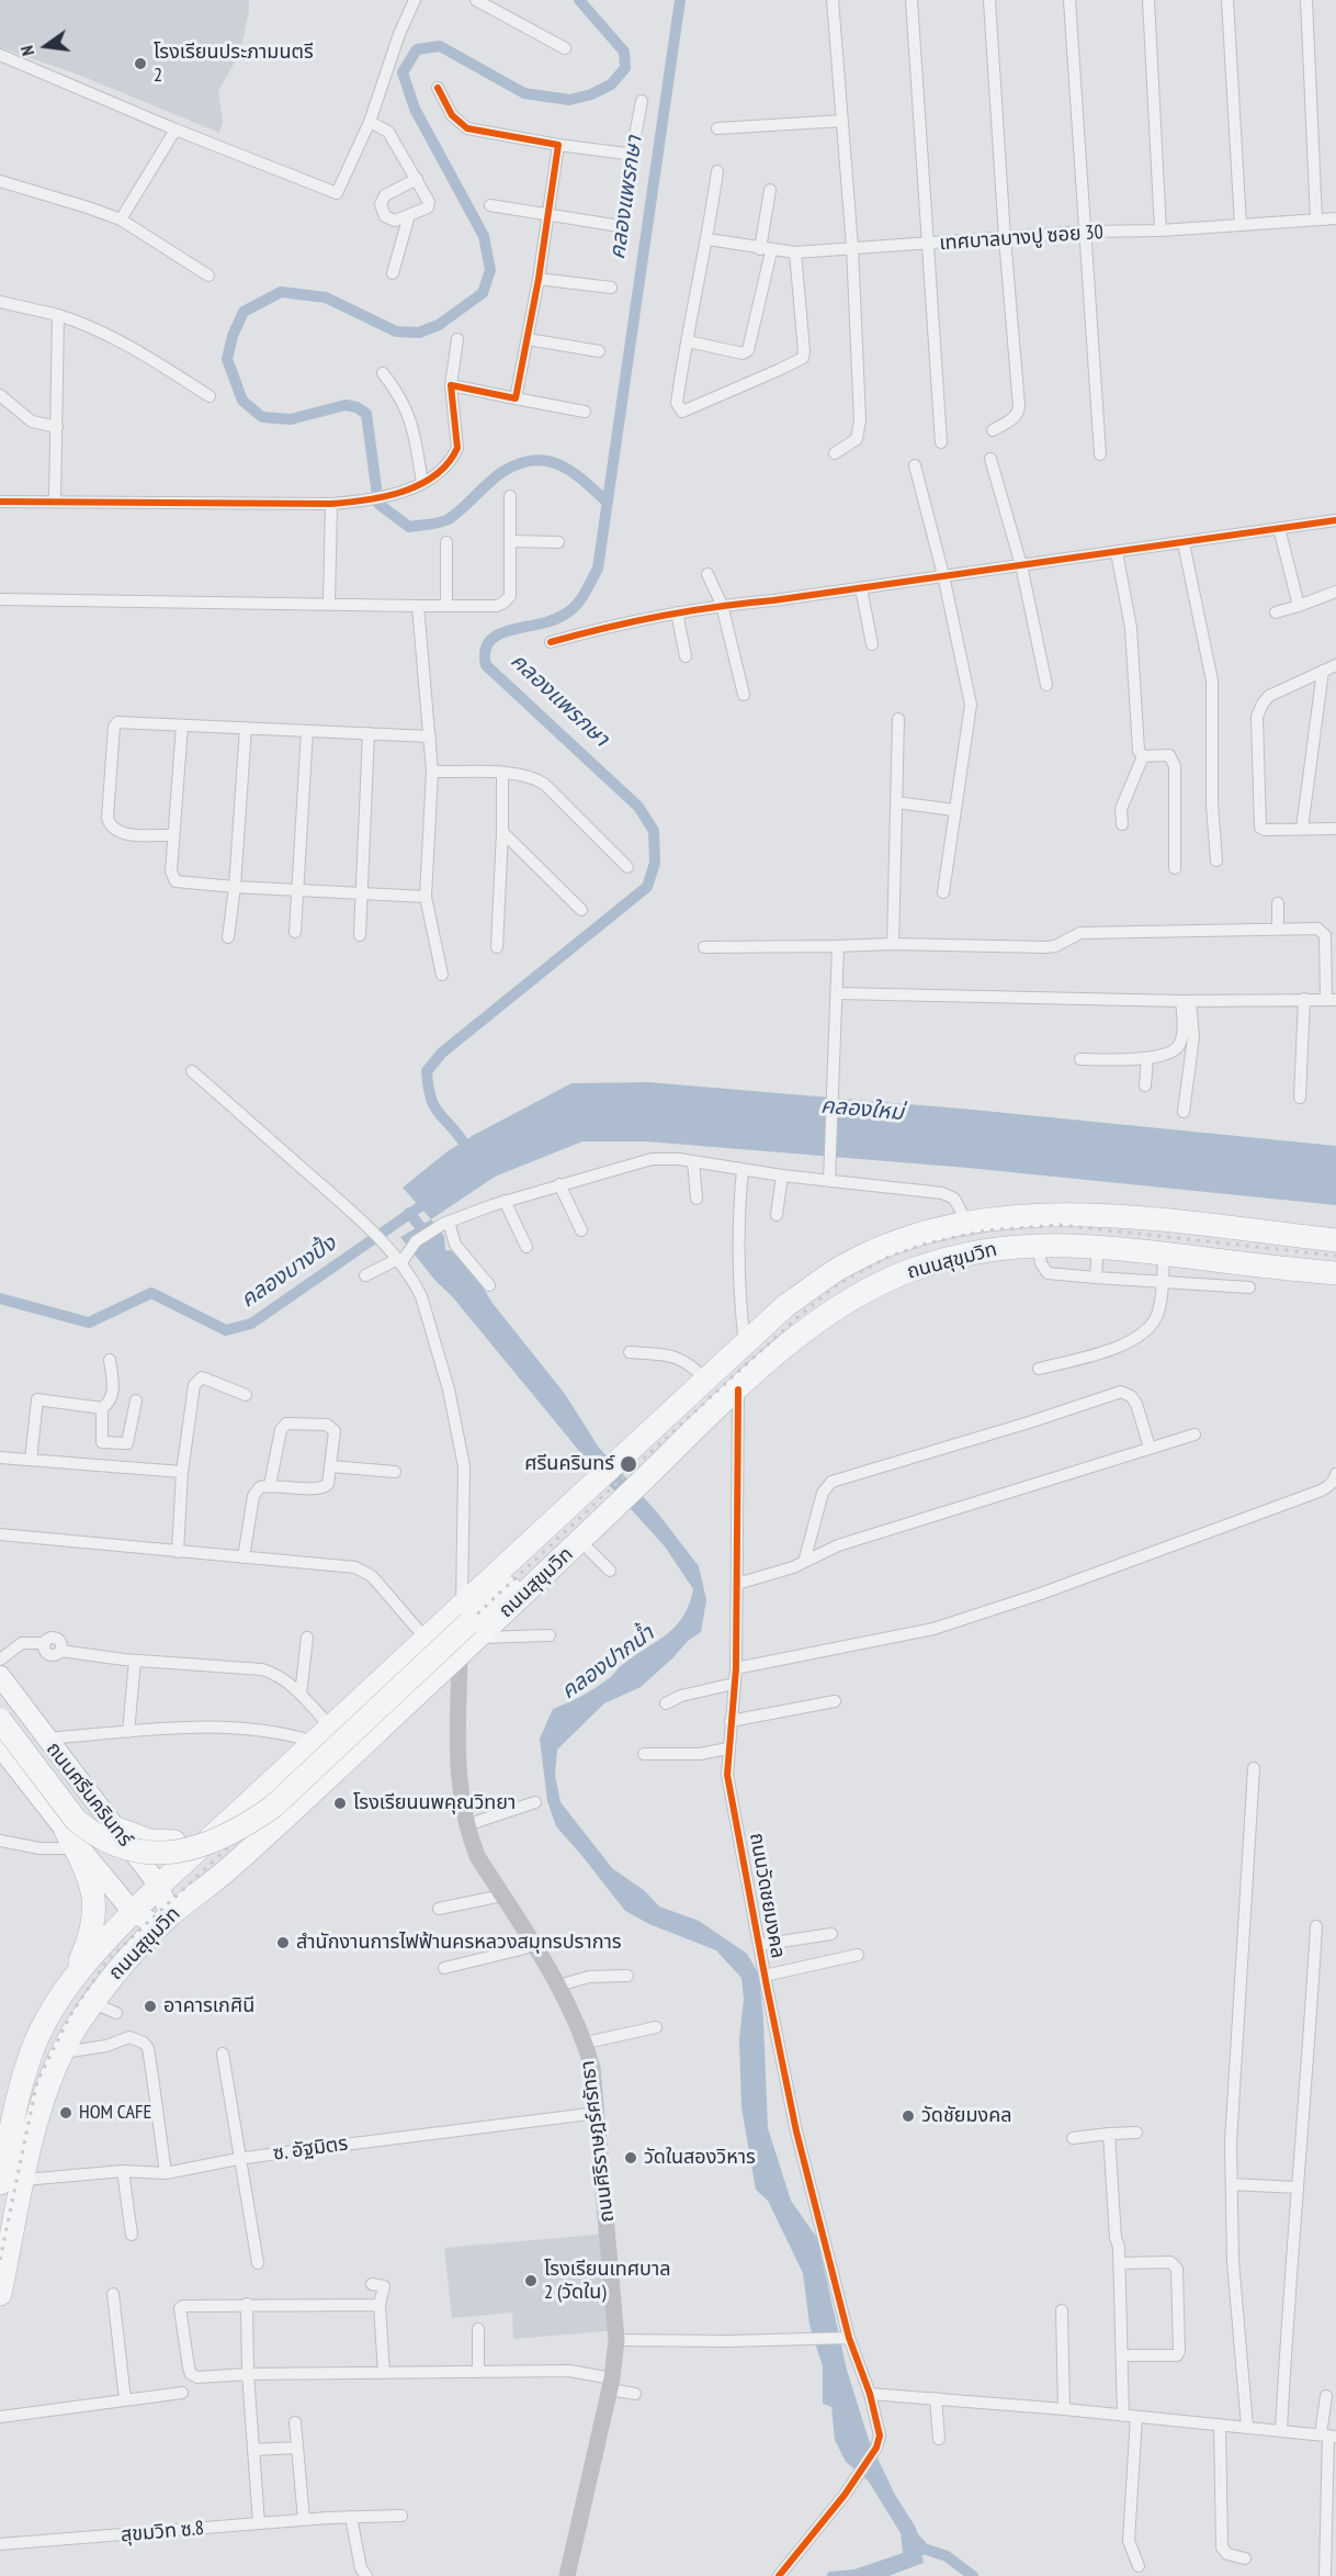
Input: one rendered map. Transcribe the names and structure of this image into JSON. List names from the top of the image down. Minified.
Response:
{"streets":{"highway":["ถนนสุขุมวิท"],"main road":["ถนนศรีนครินทร์"],"street":["เทศบาลบางปู ซอย 30","ถนนวัดชยมงคล","ถนนศิริราษฎร์ศรัทธา","ซ. อัฐมิตร","สุขมวิท ซ.8"]},"crossings":[["ถนนสุขุมวิท","ถนนศรีนครินทร์"],["ถนนสุขุมวิท","ถนนวัดชยมงคล"],["ถนนสุขุมวิท","ถนนศิริราษฎร์ศรัทธา"],["ถนนสุขุมวิท","ซ. อัฐมิตร"],["ถนนศิริราษฎร์ศรัทธา","ซ. อัฐมิตร"]],"water":["คลองแพรกษา","คลองใหม่","คลองบางปิ้ง","คลองปากน้ำ"],"places":["โรงเรียนประภามนตรี 2","ศรีนครินทร์","โรงเรียนนพคุณวิทยา","สำนักงานการไฟฟ้านครหลวงสมุทรปราการ","อาคารเกศินี","HOM CAFE","วัดชัยมงคล","วัดในสองวิหาร","โรงเรียนเทศบาล 2 (วัดใน)"],"north":"left"}
